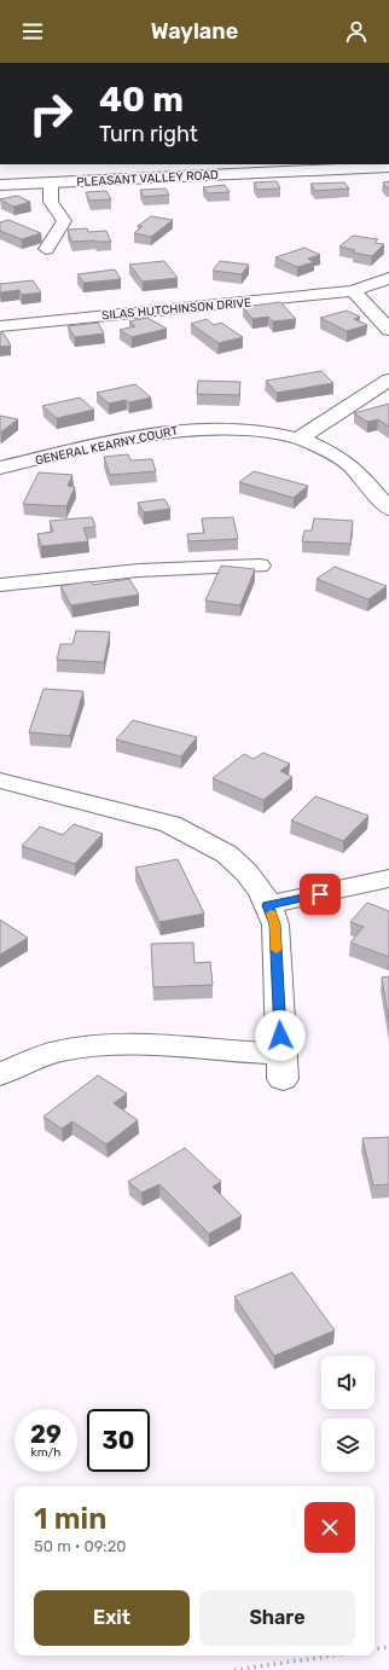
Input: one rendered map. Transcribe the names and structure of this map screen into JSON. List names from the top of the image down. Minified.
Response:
{"streets":{"street":["PLEASANT VALLEY ROAD","SILAS HUTCHINSON DRIVE","GENERAL KEARNY COURT"]},"page":{"header":"Waylane","turn":["40 m","Turn right"],"speed":"29 km/h","limit":"30","heading":["1 min","50 m · 09:20"],"buttons":["Exit","Share"]}}
